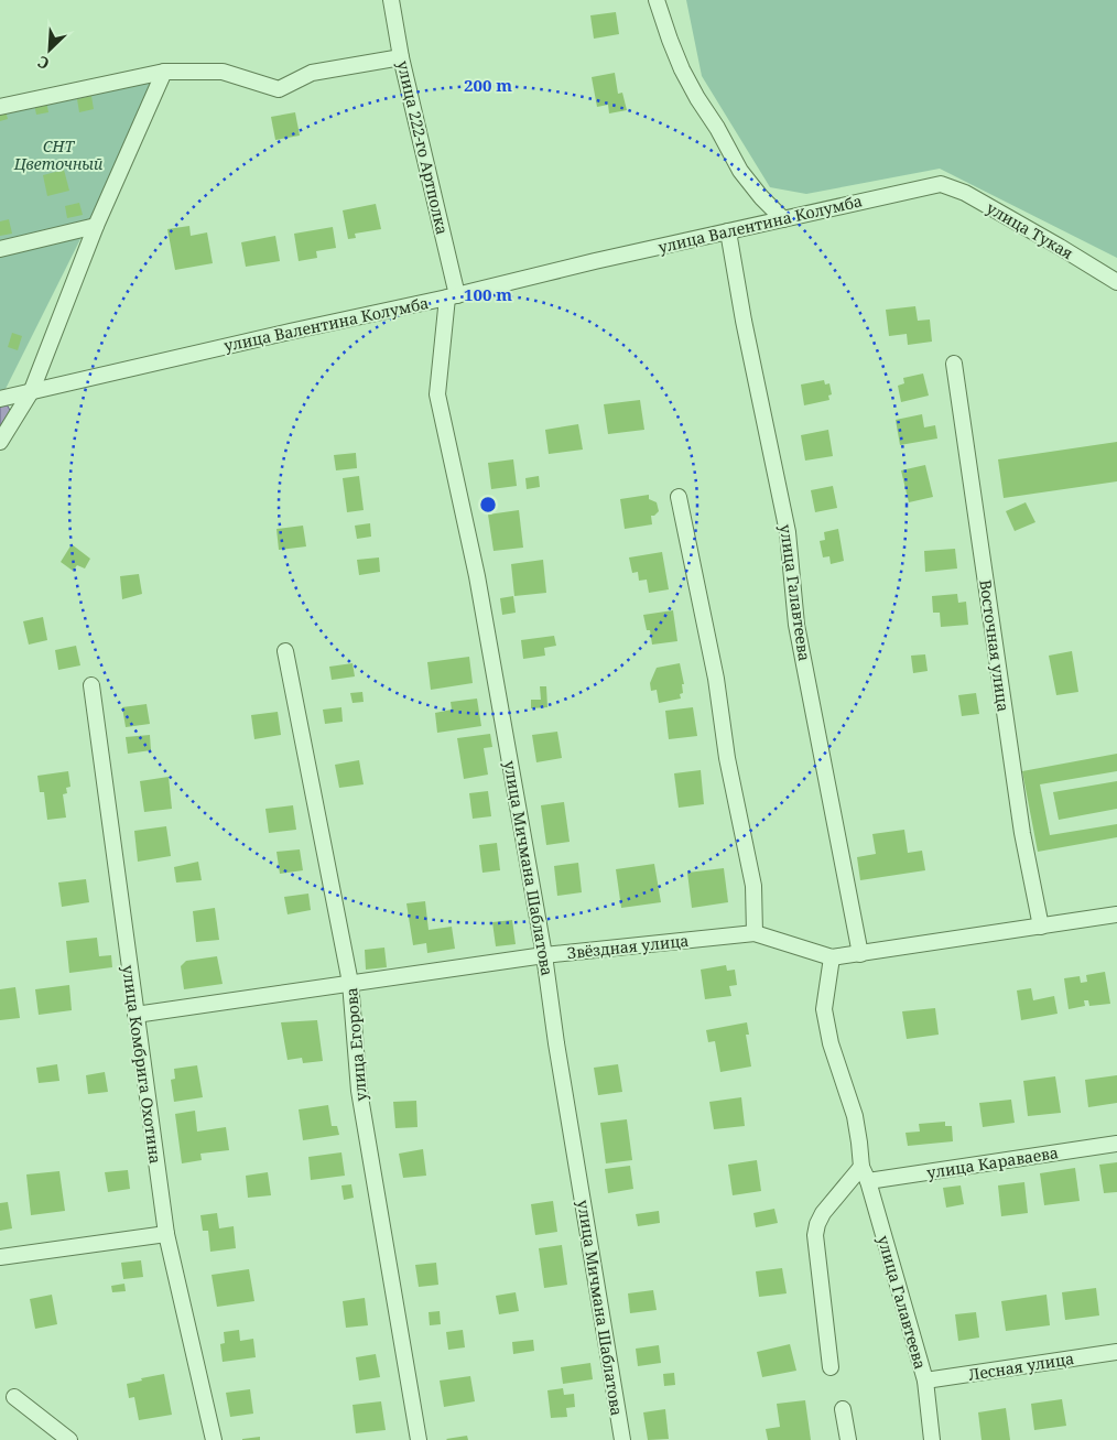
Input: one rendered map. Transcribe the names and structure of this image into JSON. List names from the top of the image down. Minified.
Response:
{"streets":{"street":["улица 222-го Артполка","улица Валентина Колумба","улица Тукая","улица Галавтеева","Восточная улица","улица Мичмана Шаблатова","Звёздная улица","улица Егорова","улица Комбрига Охотина","улица Караваева","Лесная улица"]},"crossings":[["улица 222-го Артполка","улица Валентина Колумба"],["улица 222-го Артполка","улица Мичмана Шаблатова"],["улица Валентина Колумба","улица Тукая"],["улица Валентина Колумба","улица Галавтеева"],["улица Валентина Колумба","улица Мичмана Шаблатова"],["улица Галавтеева","Звёздная улица"],["улица Галавтеева","улица Караваева"],["улица Галавтеева","Лесная улица"],["Восточная улица","Звёздная улица"],["улица Мичмана Шаблатова","Звёздная улица"],["Звёздная улица","улица Егорова"],["Звёздная улица","улица Комбрига Охотина"]],"parks":["СНТ Цветочный"],"north":"bottom left","rings":["200 m","100 m"]}
